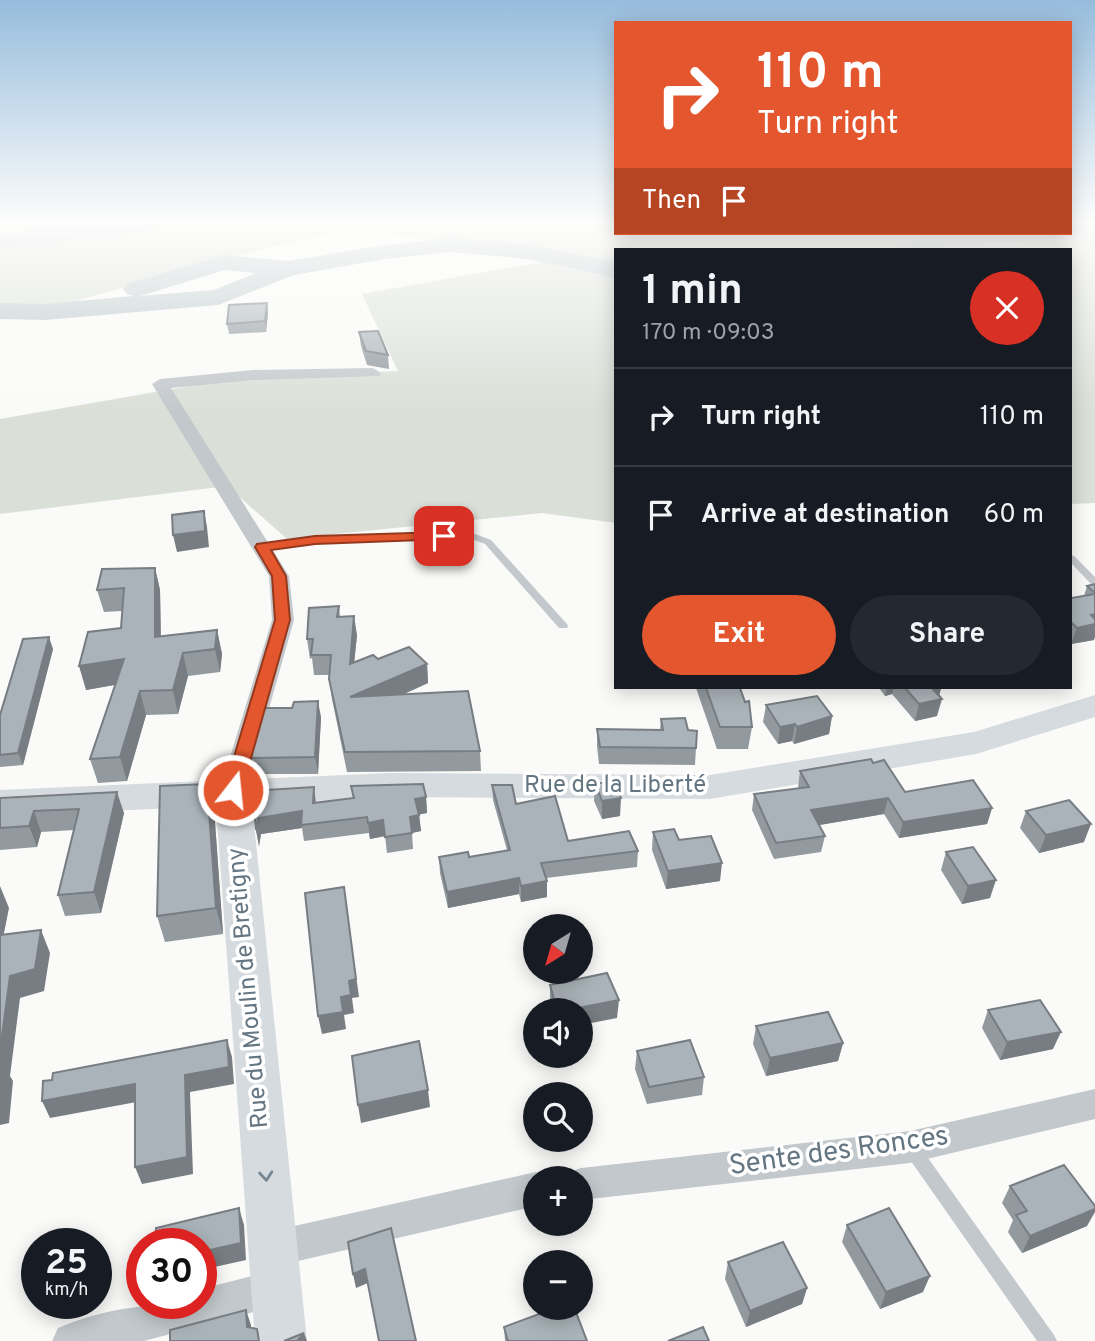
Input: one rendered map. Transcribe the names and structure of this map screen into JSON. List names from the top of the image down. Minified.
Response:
{"streets":{"street":["Rue de la Liberté","Rue du Moulin de Bretigny","Sente des Ronces"]},"crossings":[["Rue de la Liberté","Rue du Moulin de Bretigny"]],"one_way":["Rue du Moulin de Bretigny"],"north":"bottom left","page":{"turn":["110 m","Turn right"],"then":"Then","heading":["1 min","170 m · 09:03"],"list":[{"name":"Turn right","value":"110 m"},{"name":"Arrive at destination","value":"60 m"}],"buttons":["Exit","Share"],"map_buttons":["+","−"],"speed":"25 km/h","limit":"30"}}
